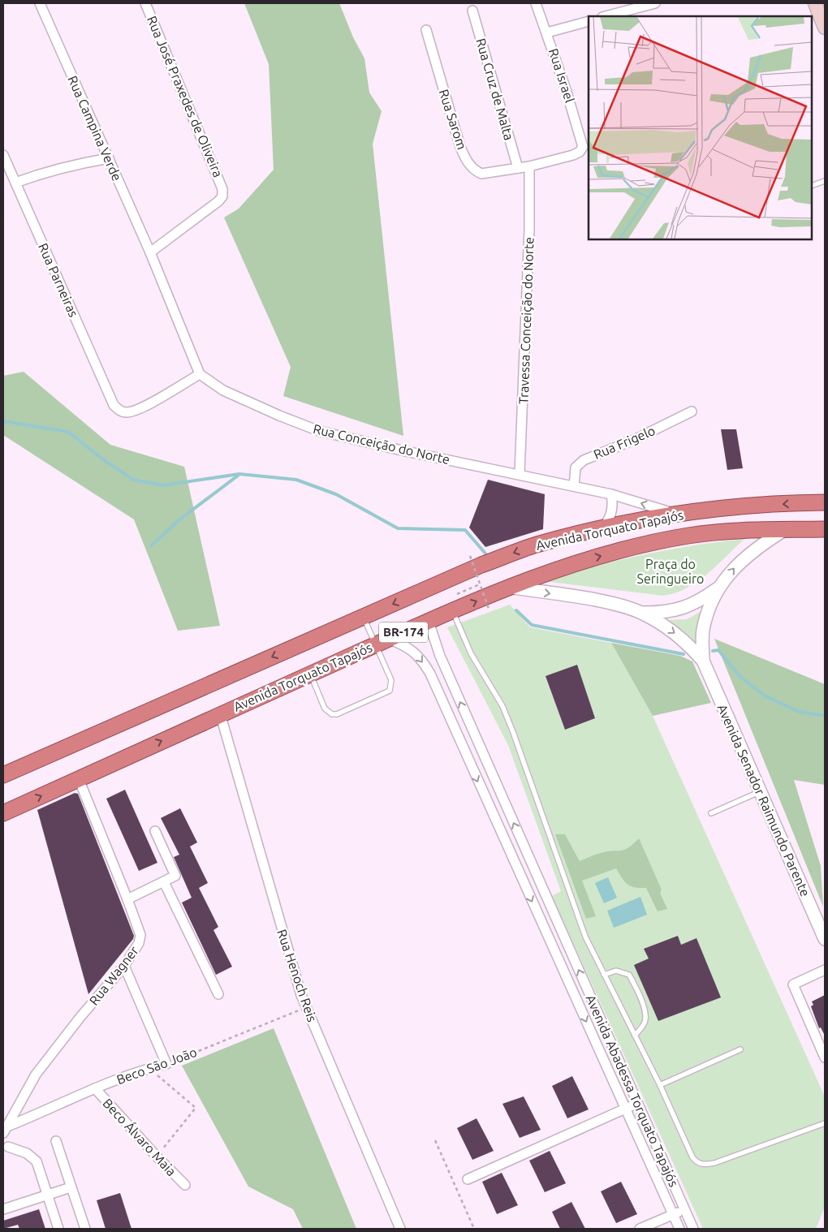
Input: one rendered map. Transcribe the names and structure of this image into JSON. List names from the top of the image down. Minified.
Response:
{"streets":{"highway":["Avenida Torquato Tapajós","BR-174"],"street":["Rua Israel","Rua Cruz de Malta","Rua José Praxedes de Oliveira","Rua Sarom","Rua Campina Verde","Rua Parneiras","Travessa Conceição do Norte","Rua Frigelo","Rua Conceição do Norte","Avenida Senador Raimundo Parente","Rua Wagner","Rua Henoch Reis","Beco São João","Avenida Abadessa Torquato Tapajós","Beco Álvaro Maia"]},"crossings":[["Rua Israel","Rua Sarom"],["Rua Cruz de Malta","Rua Sarom"],["Rua José Praxedes de Oliveira","Rua Campina Verde"],["Rua Sarom","Travessa Conceição do Norte"],["Rua Parneiras","Rua Conceição do Norte"],["Travessa Conceição do Norte","Rua Conceição do Norte"],["Rua Frigelo","Rua Conceição do Norte"],["Rua Conceição do Norte","Avenida Torquato Tapajós"],["Avenida Torquato Tapajós","Avenida Senador Raimundo Parente"],["Avenida Torquato Tapajós","Rua Wagner"],["Avenida Torquato Tapajós","Rua Henoch Reis"],["Avenida Torquato Tapajós","Avenida Abadessa Torquato Tapajós"],["Rua Wagner","Beco São João"],["Rua Henoch Reis","Beco São João"],["Beco São João","Beco Álvaro Maia"]],"one_way":["Avenida Senador Raimundo Parente"],"parks":["Praça do Seringueiro"]}
